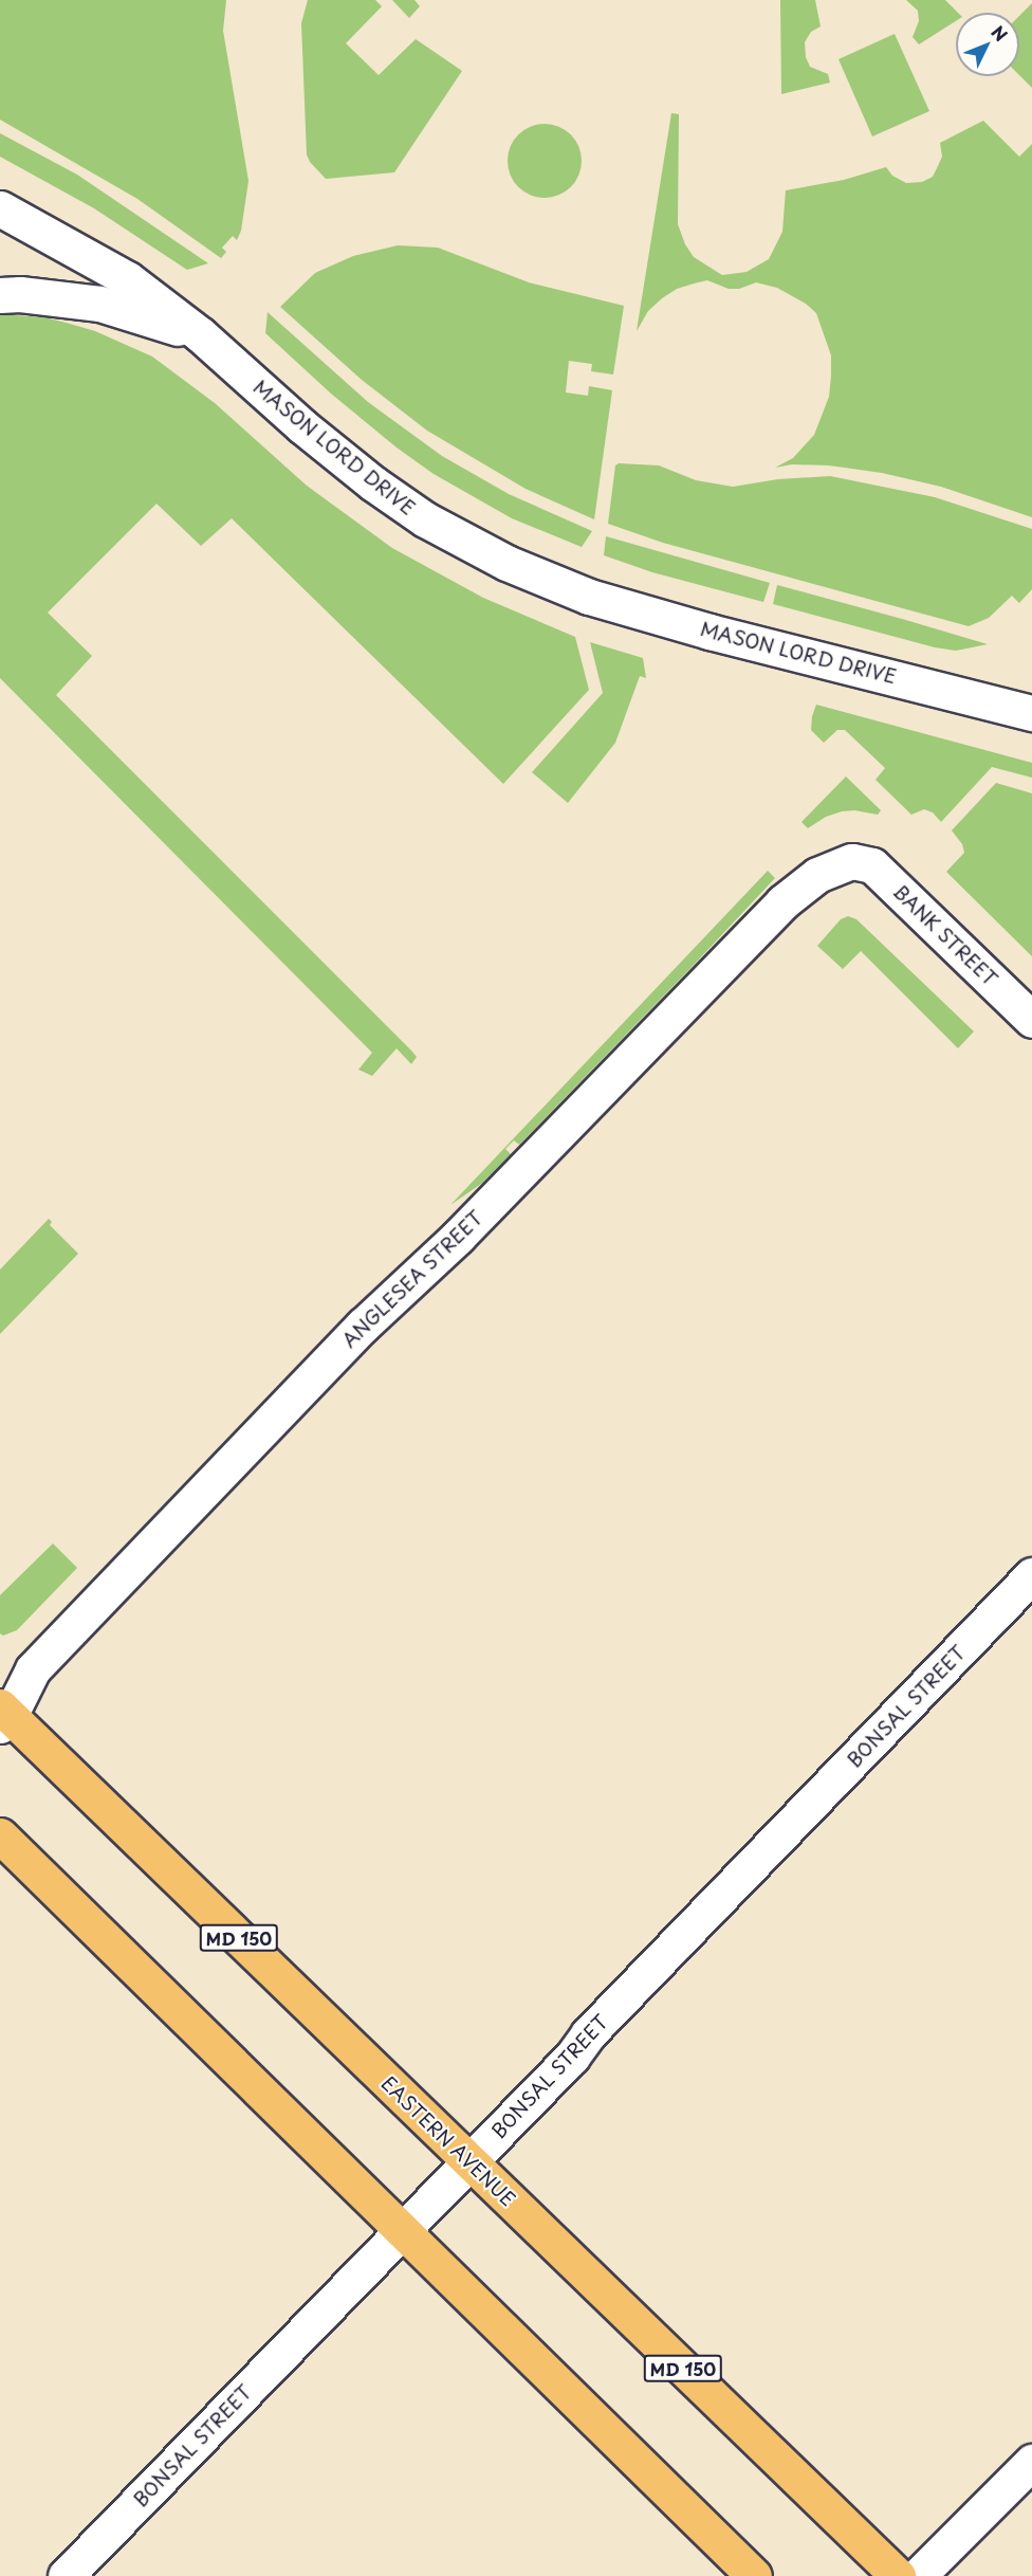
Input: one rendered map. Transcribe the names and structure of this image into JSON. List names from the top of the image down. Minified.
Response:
{"streets":{"main road":["MD 150","EASTERN AVENUE"],"street":["MASON LORD DRIVE","BANK STREET","ANGLESEA STREET","BONSAL STREET"]},"crossings":[["BANK STREET","ANGLESEA STREET"],["ANGLESEA STREET","EASTERN AVENUE"],["BONSAL STREET","EASTERN AVENUE"]],"north":"top right"}
